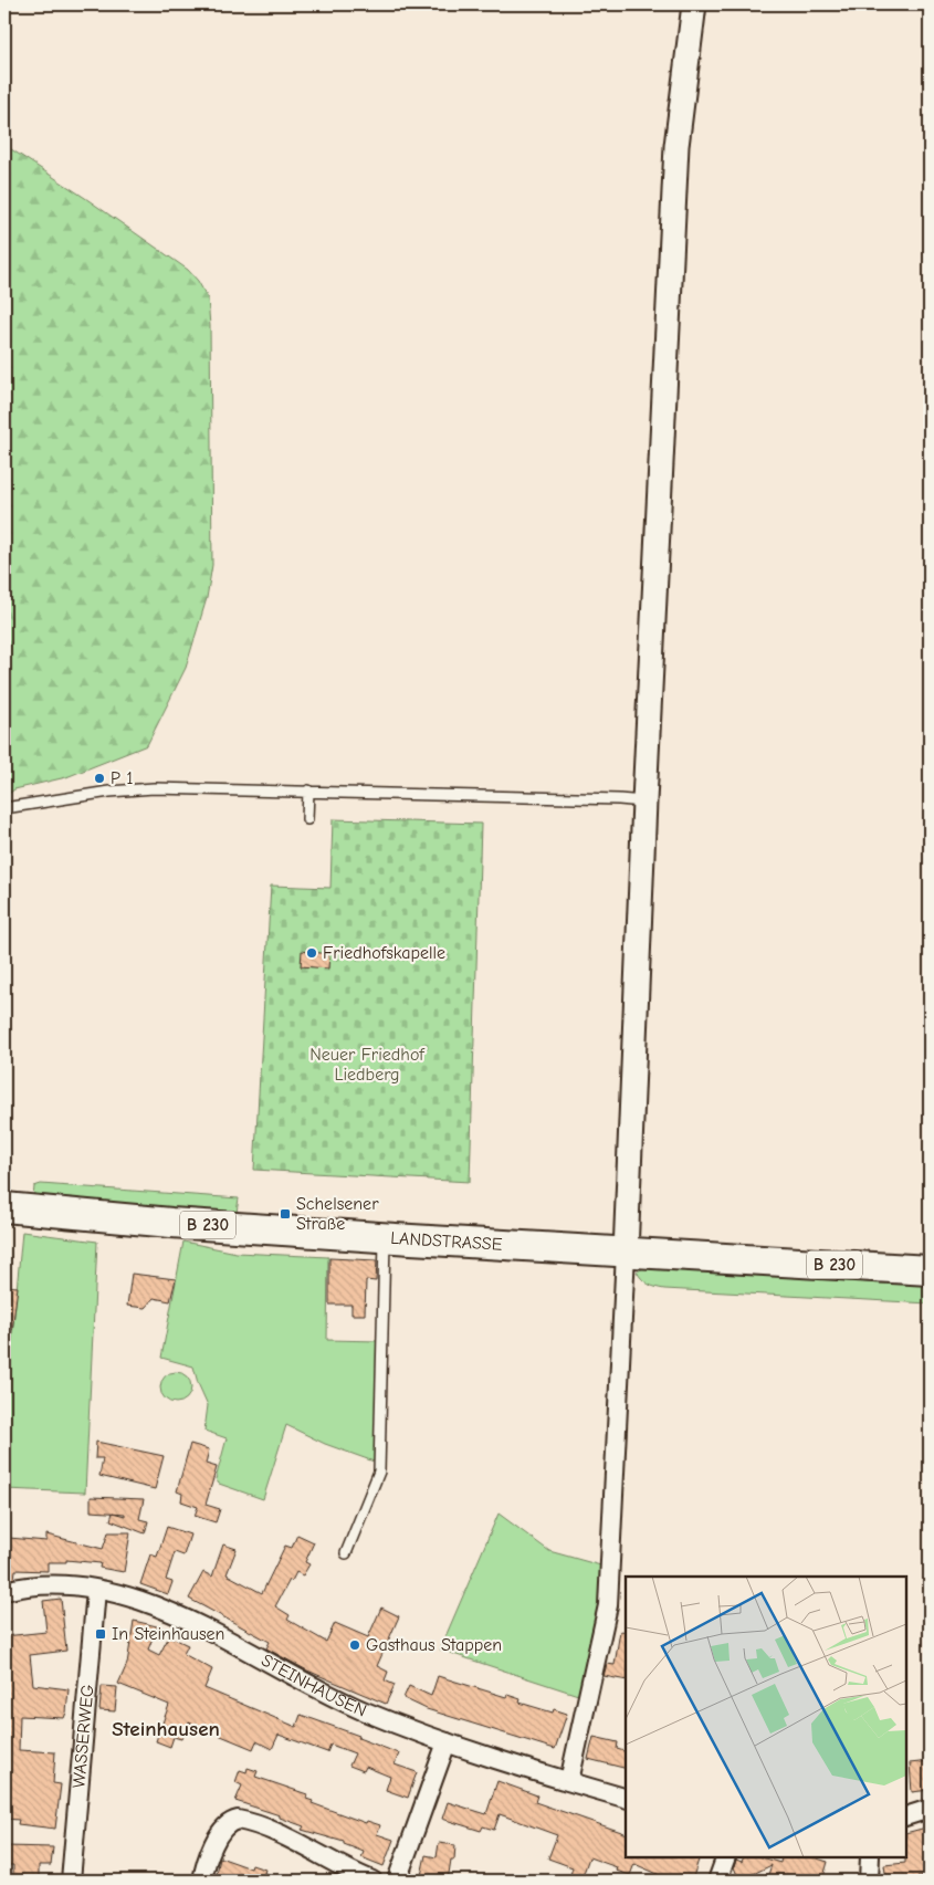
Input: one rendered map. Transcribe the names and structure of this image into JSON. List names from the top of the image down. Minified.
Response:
{"streets":{"main road":["B 230","LANDSTRASSE"],"street":["STEINHAUSEN","WASSERWEG"]},"crossings":[["B 230","LANDSTRASSE"],["STEINHAUSEN","WASSERWEG"]],"districts":["Steinhausen"],"parks":["Neuer Friedhof Liedberg"],"places":{"other":["P 1","Friedhofskapelle","Gasthaus Stappen"],"transit":["Schelsener Straße","In Steinhausen"]}}
